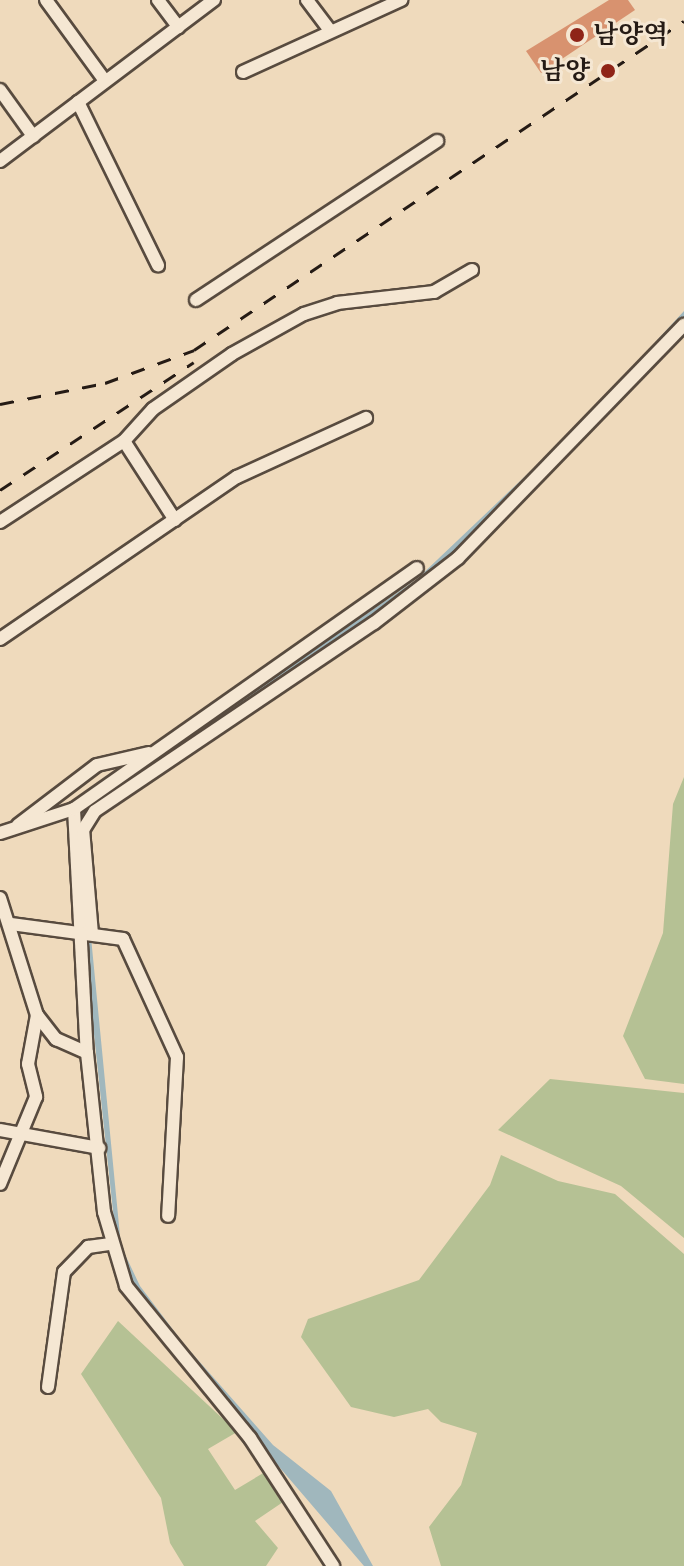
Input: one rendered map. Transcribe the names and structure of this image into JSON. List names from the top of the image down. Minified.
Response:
{"places":["남양역","남양"]}
